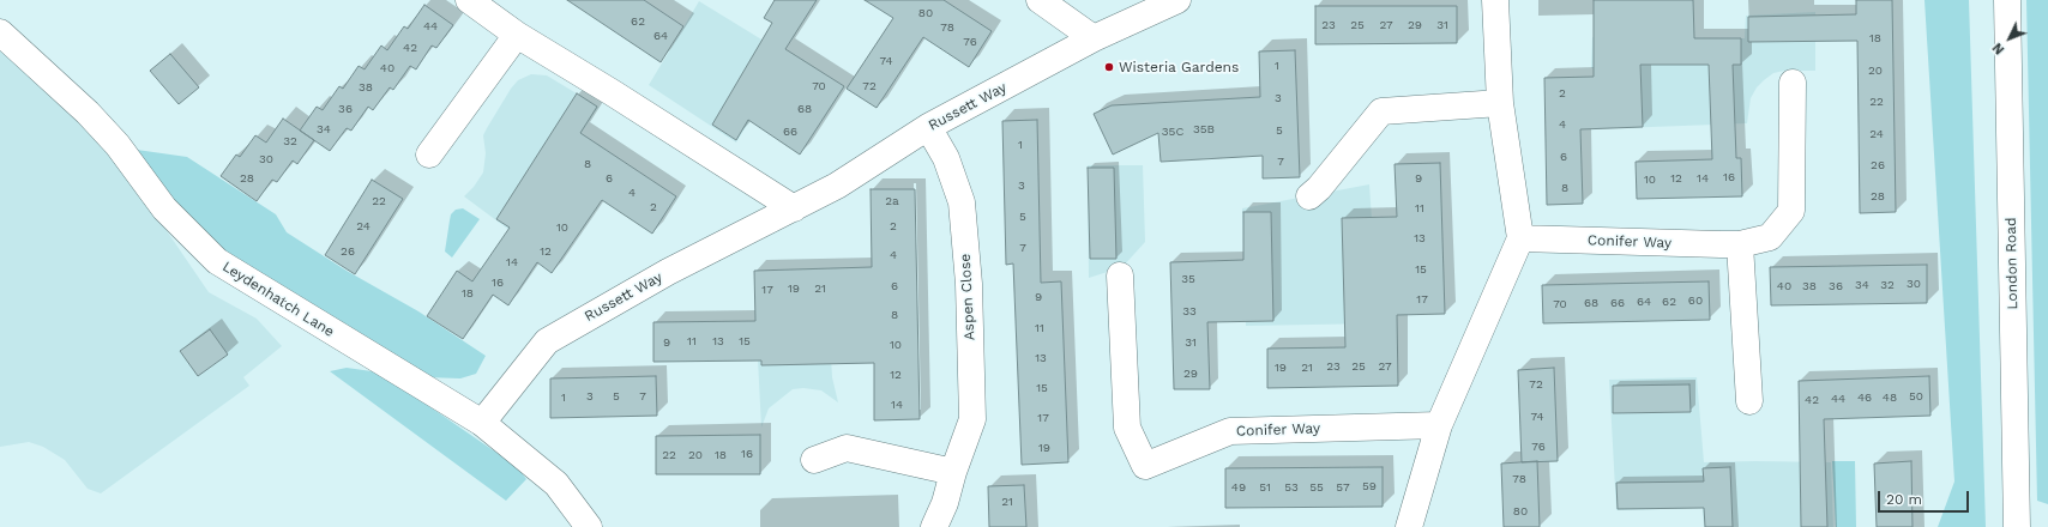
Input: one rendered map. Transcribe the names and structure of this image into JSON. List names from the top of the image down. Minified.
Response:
{"streets":{"street":["Russett Way","Conifer Way","London Road","Aspen Close","Leydenhatch Lane"]},"crossings":[["Russett Way","Aspen Close"],["Russett Way","Leydenhatch Lane"]],"places":["Wisteria Gardens"],"house_numbers":["80","62","23","25","27","29","31","44","78","64","18","76","42","74","1","40","20","70","72","38","2","3","22","36","68","4","34","35B","5","66","35C","24","32","1","6","30","7","8","26","16","28","6","9","12","14","10","3","8","4","28","22","2a","2","11","5","24","2","10","13","7","26","12","4","14","15","35","16","30","34","32","6","40","38","36","19","21","17","18","9","17","60","64","62","68","66","70","33","8","11","11","13","15","9","31","10","13","23","25","27","19","21","29","12","72","15","3","5","7","50","1","46","48","44","42","14","74","17","76","19","16","22","20","18","78","59","49","51","53","55","57","21","80"],"scale_bar":"20 m","north":"bottom left"}
